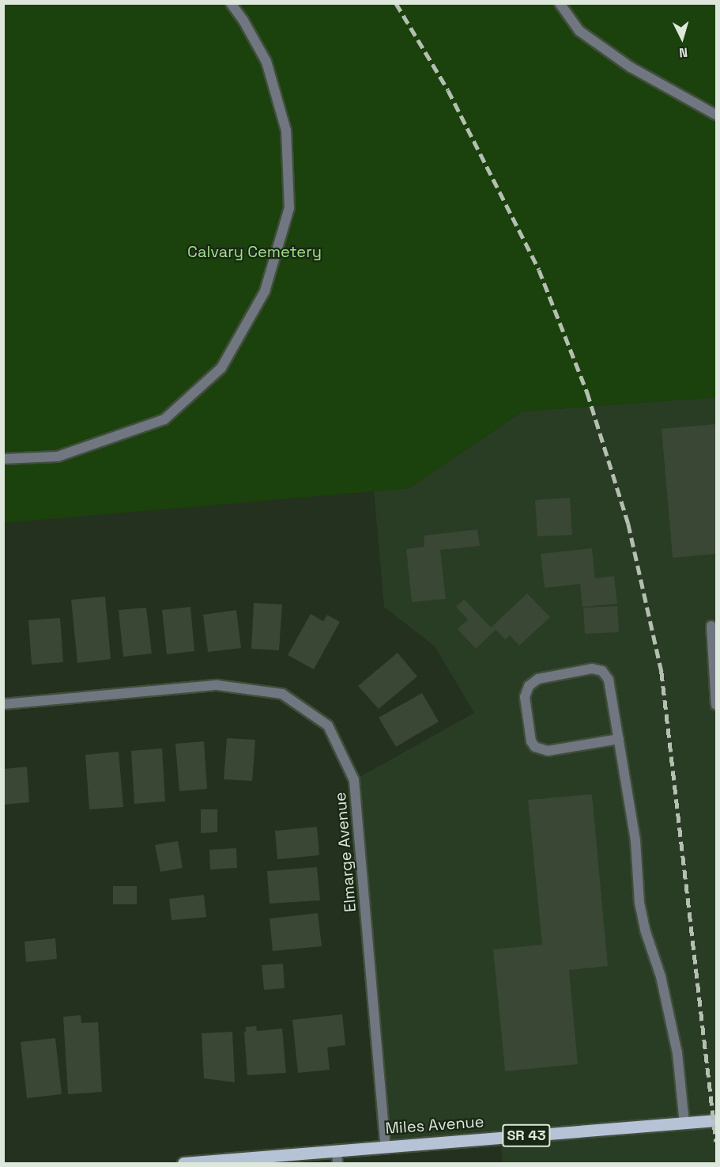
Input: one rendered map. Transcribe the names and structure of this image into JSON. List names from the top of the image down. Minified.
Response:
{"streets":{"main road":["Miles Avenue","SR 43"],"street":["Elmarge Avenue"]},"crossings":[["Elmarge Avenue","Miles Avenue"]],"parks":["Calvary Cemetery"],"north":"bottom"}
